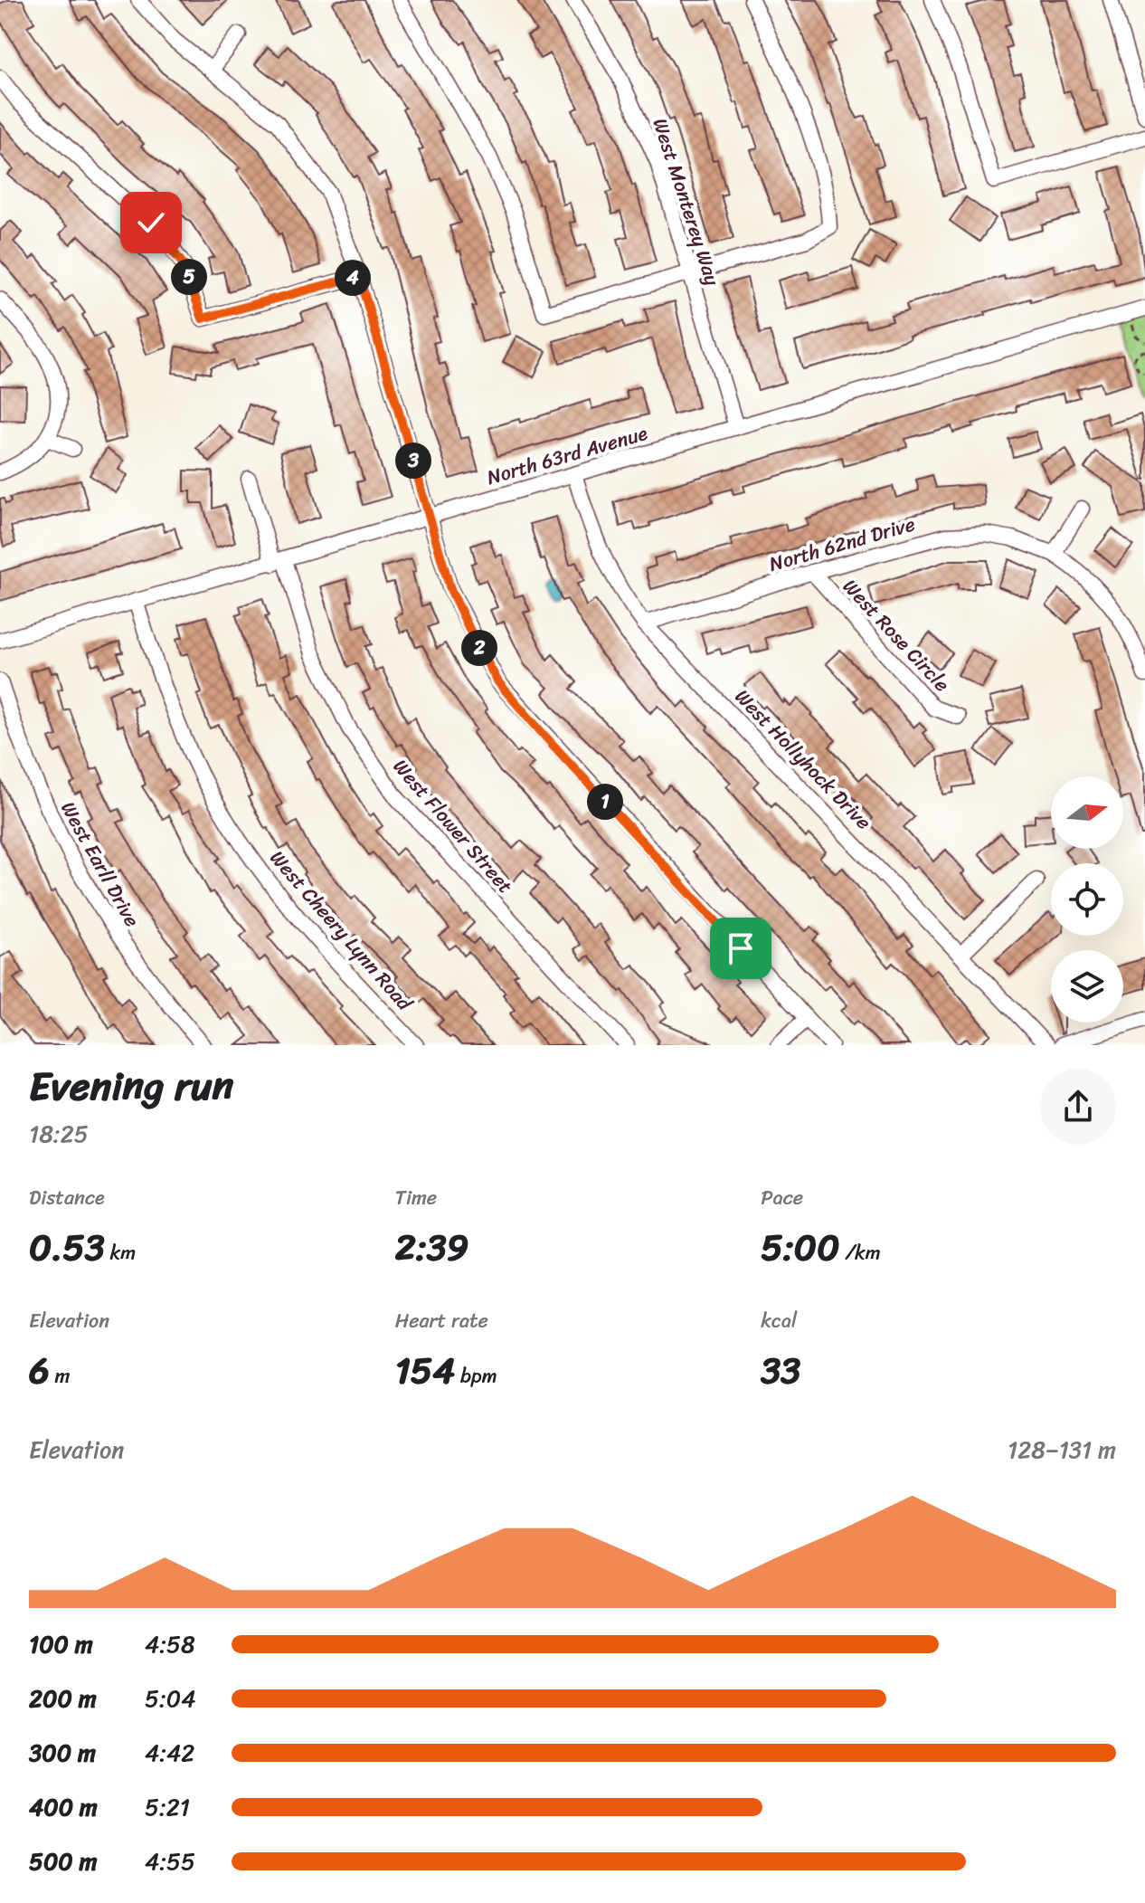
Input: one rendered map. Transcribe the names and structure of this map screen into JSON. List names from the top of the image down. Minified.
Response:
{"streets":{"street":["West Monterey Way","North 63rd Avenue","North 62nd Drive","West Rose Circle","West Hollyhock Drive","West Flower Street","West Earll Drive","West Cheery Lynn Road"]},"crossings":[["West Monterey Way","North 63rd Avenue"],["North 63rd Avenue","West Hollyhock Drive"],["North 63rd Avenue","West Flower Street"],["North 63rd Avenue","West Cheery Lynn Road"],["North 62nd Drive","West Rose Circle"],["North 62nd Drive","West Hollyhock Drive"]],"north":"right","page":{"pins":["5","4","3","2","1"],"heading":["Evening run","18:25"],"stats":[["Distance","0.53 km"],["Time","2:39"],["Pace","5:00 /km"],["Elevation","6 m"],["Heart rate","154 bpm"],["kcal","33"]],"chart":["Elevation","128–131 m"],"list":[{"name":"100 m","note":"4:58"},{"name":"200 m","note":"5:04"},{"name":"300 m","note":"4:42"},{"name":"400 m","note":"5:21"},{"name":"500 m","note":"4:55"}]}}
